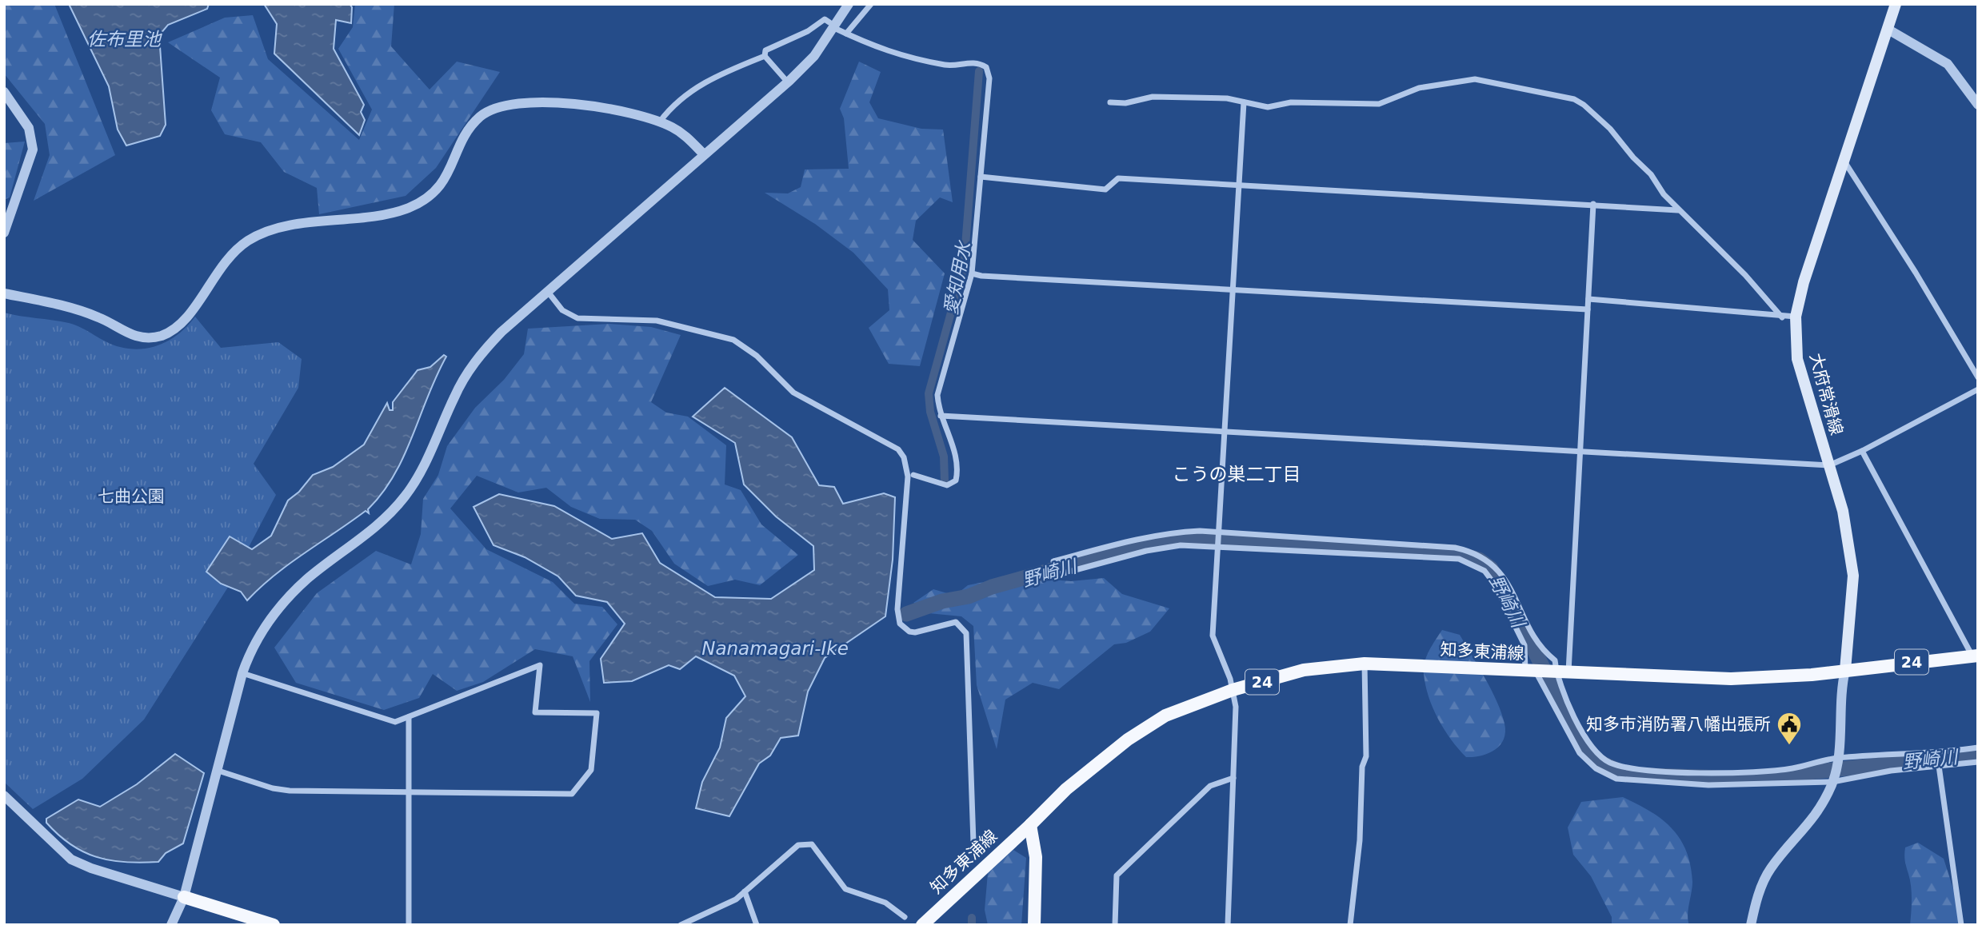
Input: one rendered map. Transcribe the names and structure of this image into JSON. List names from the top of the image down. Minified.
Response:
{"streets":{"main road":["大府常滑線","知多東浦線","24"]},"crossings":[["大府常滑線","知多東浦線"]],"districts":["こうの巣二丁目"],"water":["佐布里池","愛知用水","野崎川","Nanamagari-Ike"],"parks":["七曲公園"],"places":{"public building":["知多市消防署八幡出張所"]}}
